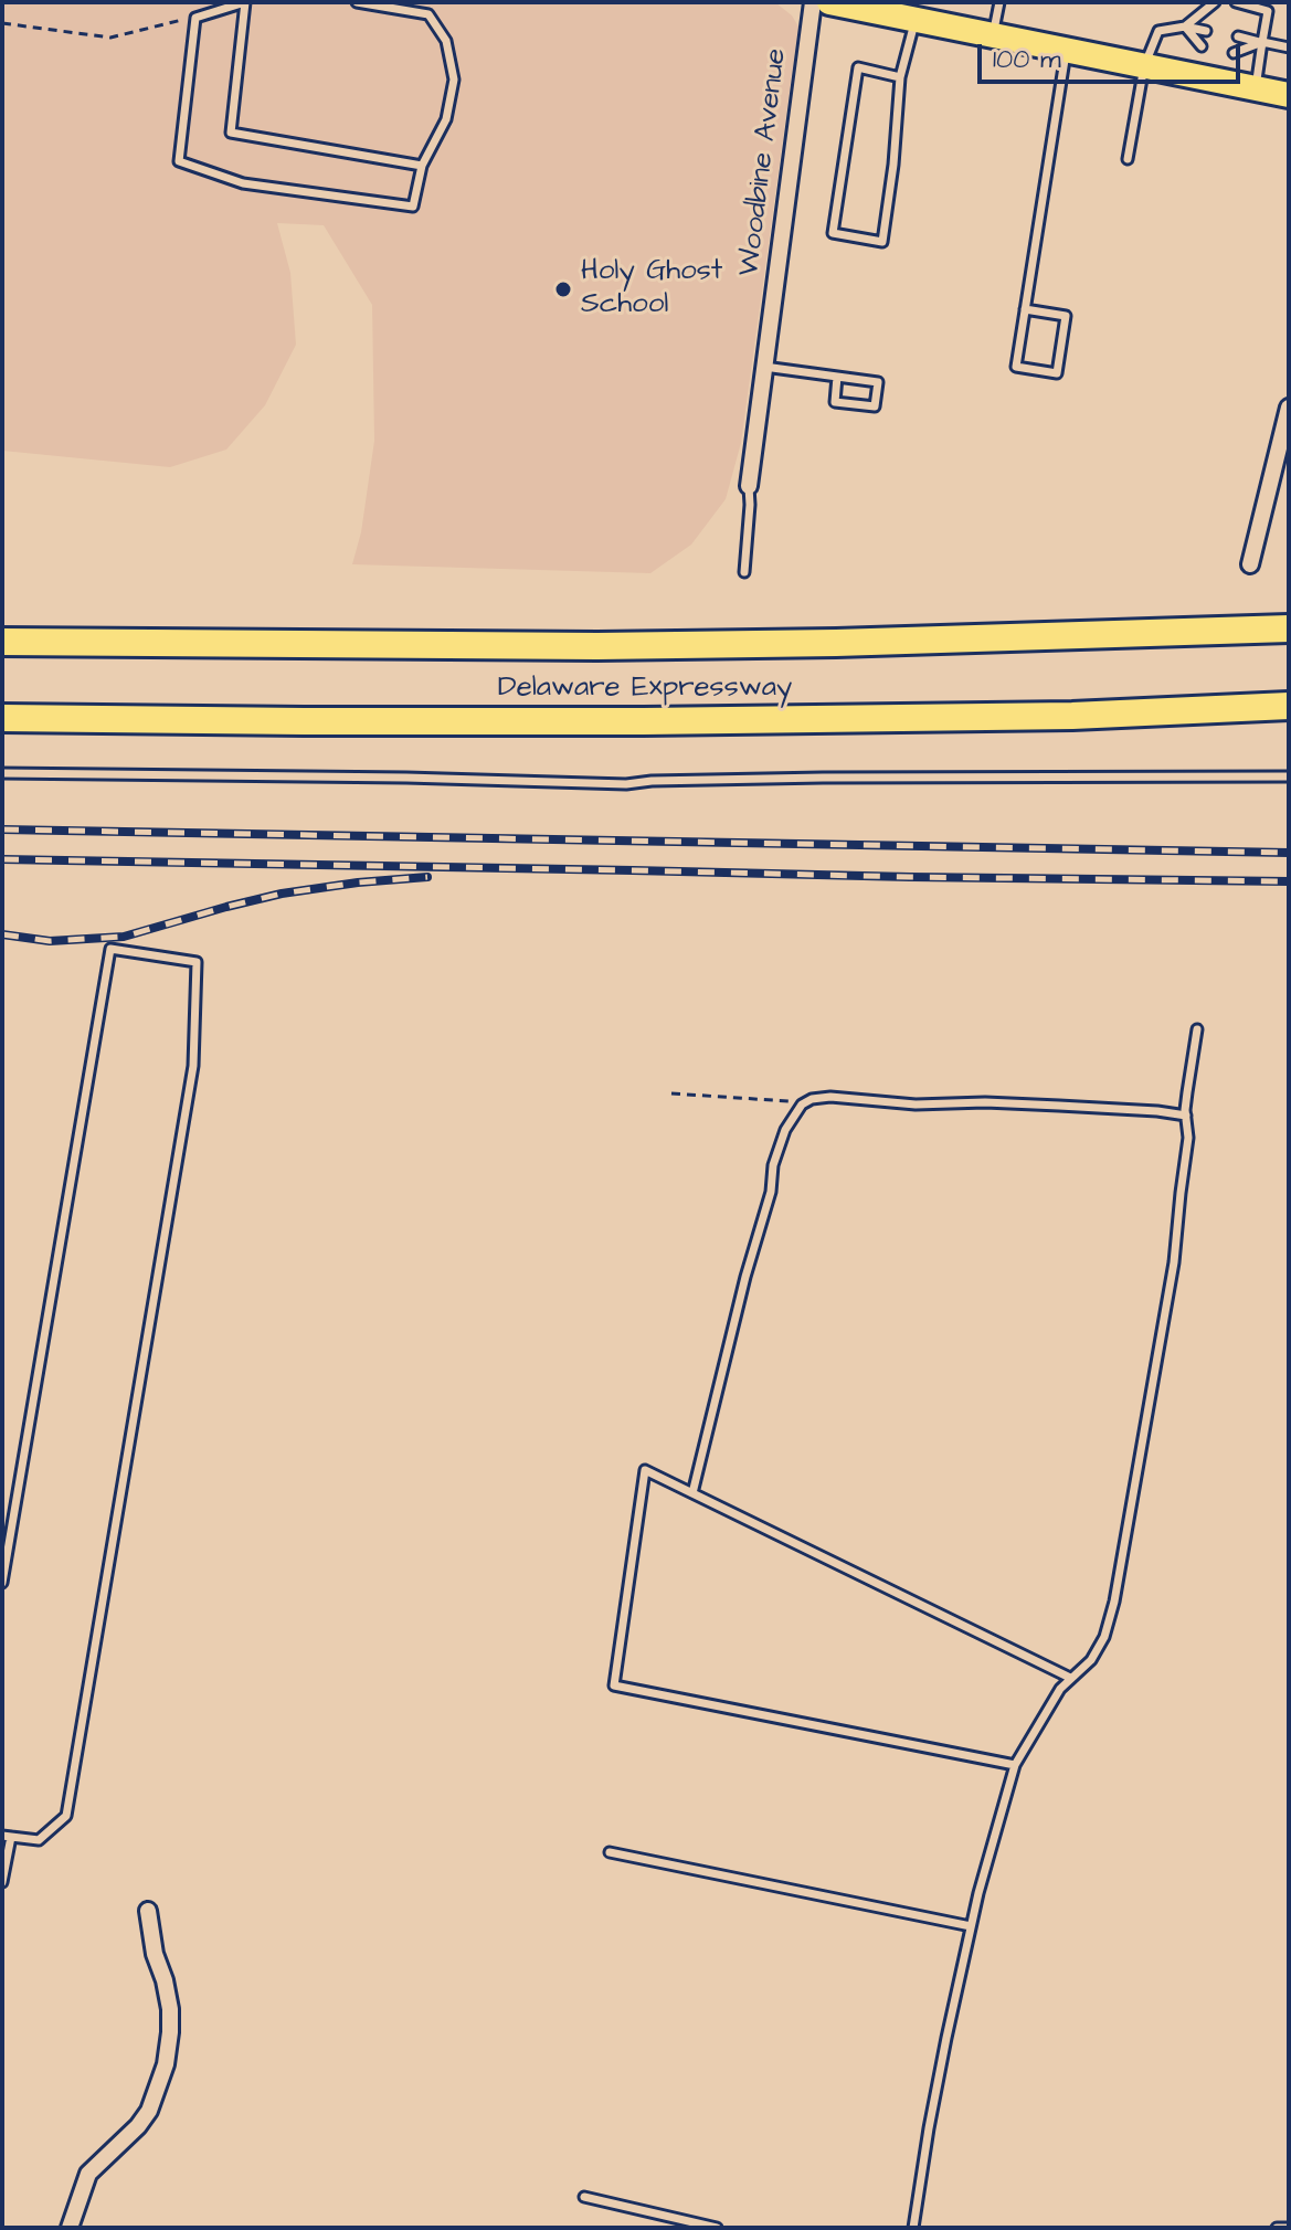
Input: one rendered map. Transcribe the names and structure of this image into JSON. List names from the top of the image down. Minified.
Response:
{"streets":{"highway":["Delaware Expressway"],"street":["Woodbine Avenue"]},"places":["Holy Ghost School"],"scale_bar":"100 m"}
